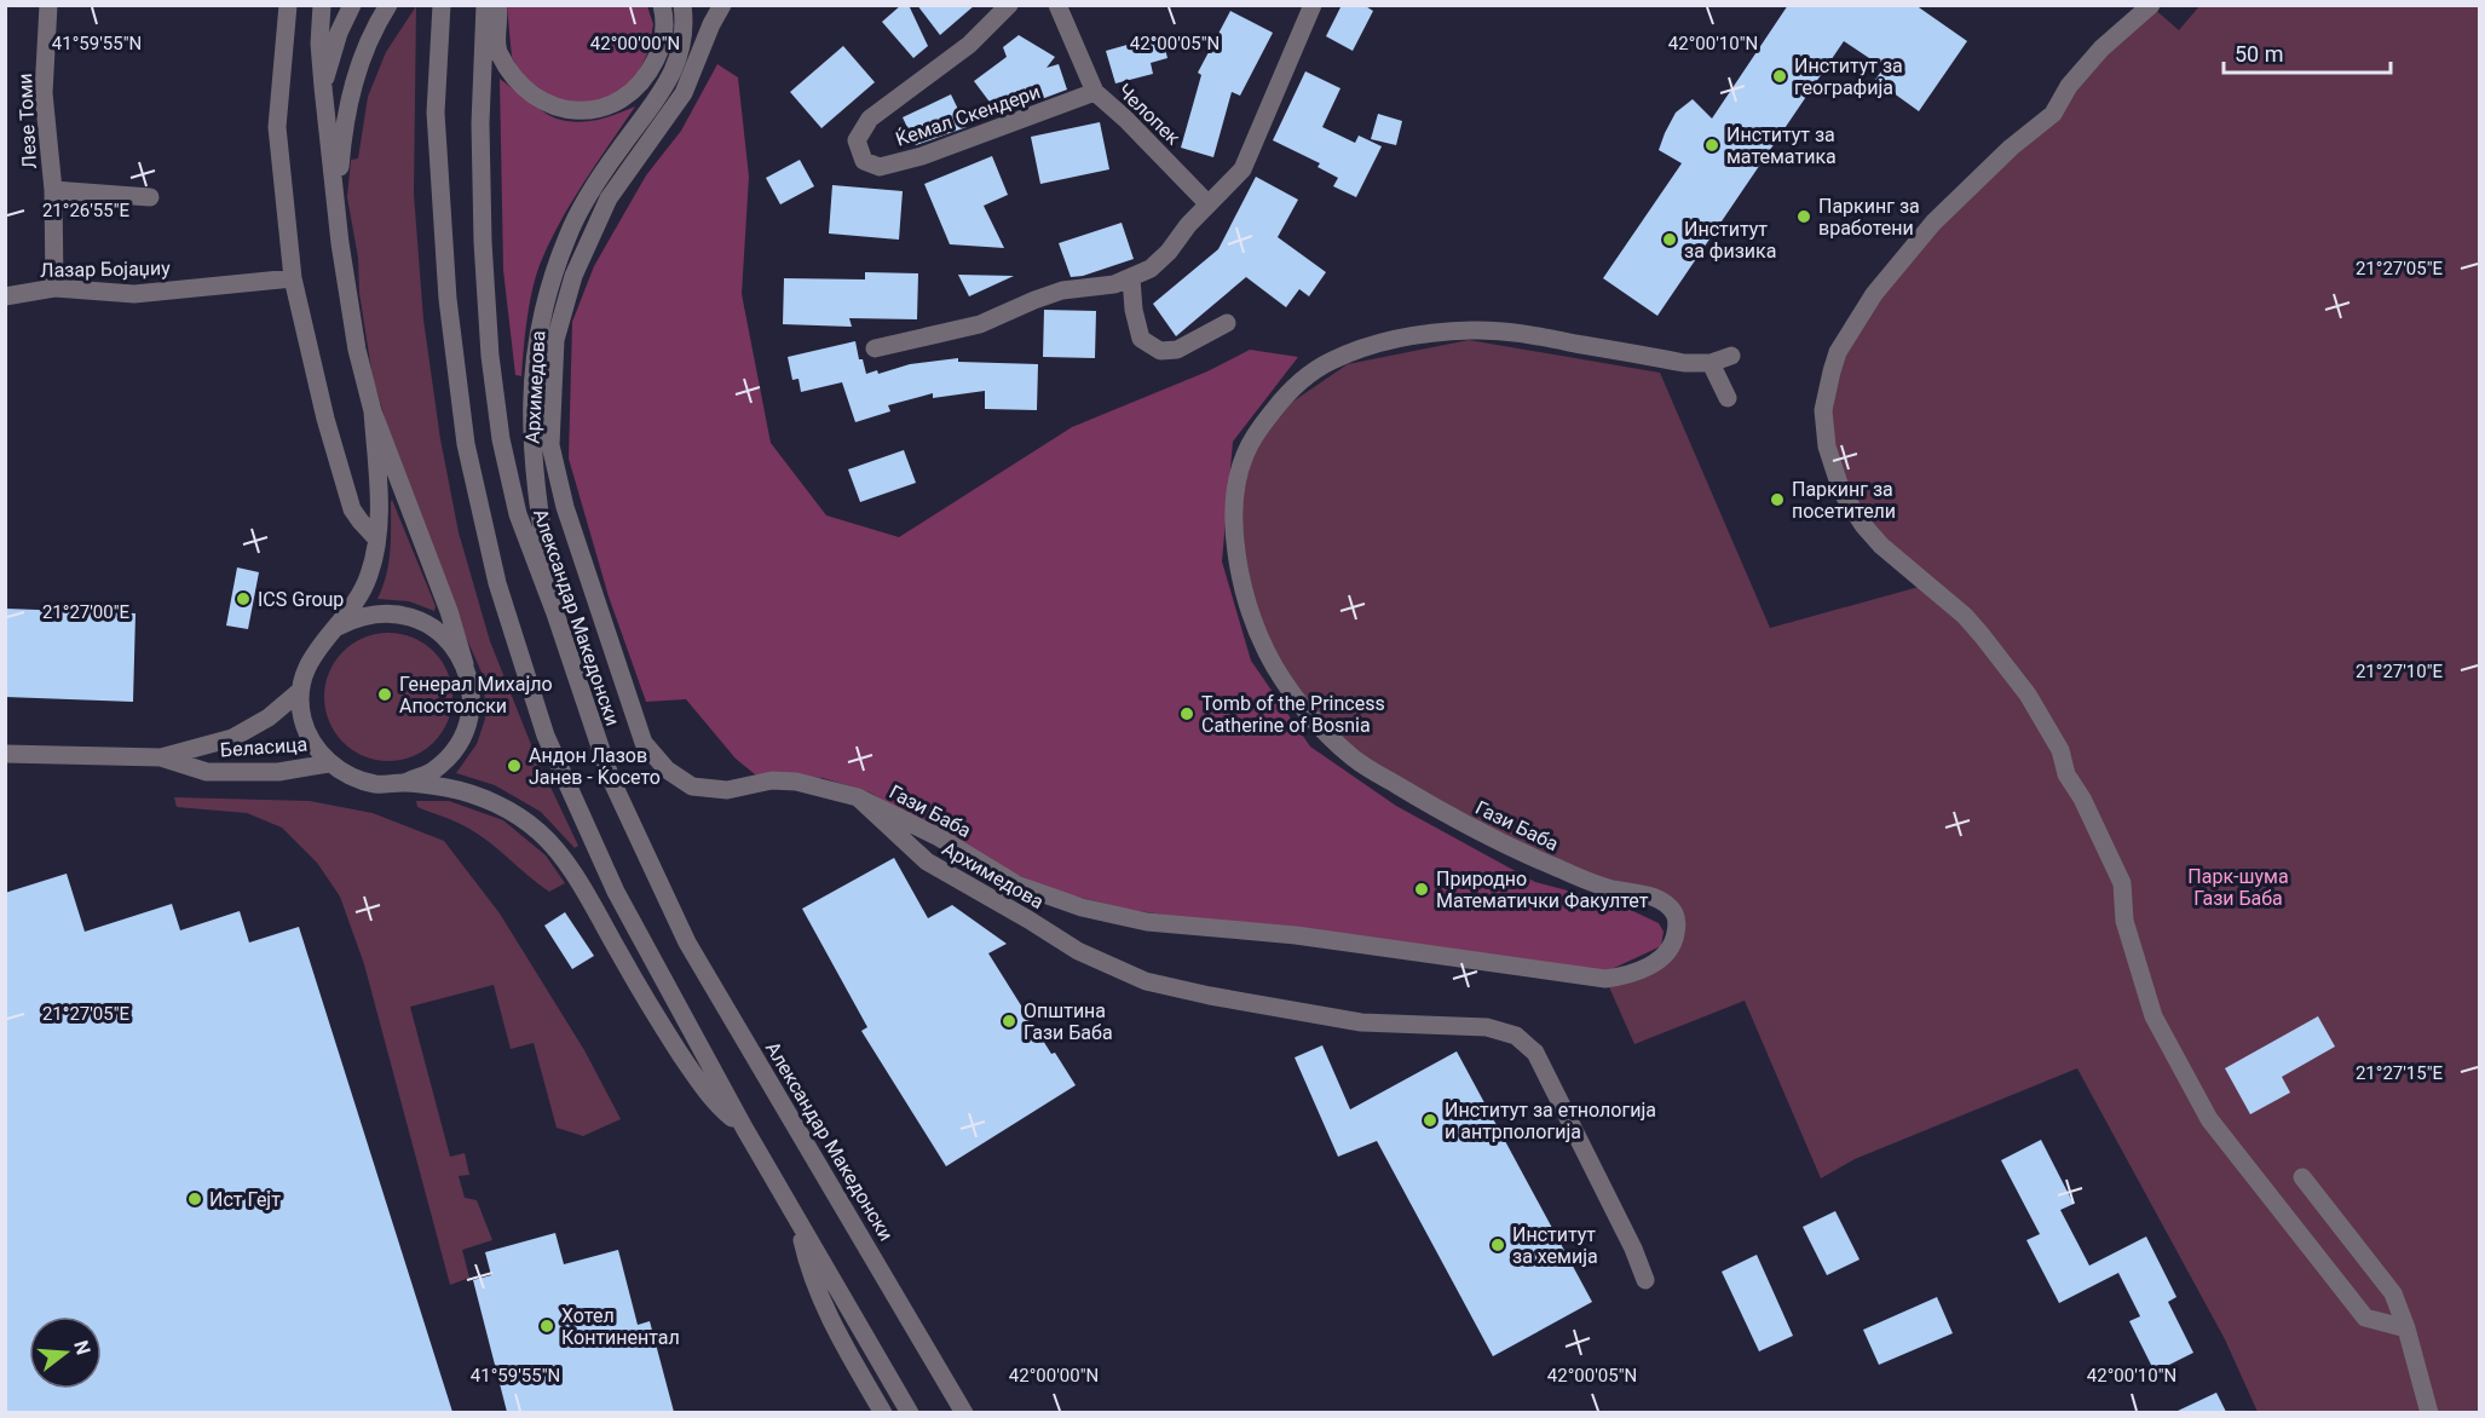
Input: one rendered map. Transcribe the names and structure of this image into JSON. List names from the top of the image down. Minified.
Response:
{"streets":{"street":["Челопек","Ќемал Скендери","Лезе Томи","Лазар Бојаџиу","Архимедова","Александар Македонски","Беласица","Гази Баба"]},"crossings":[["Челопек","Ќемал Скендери"],["Лезе Томи","Лазар Бојаџиу"],["Архимедова","Гази Баба"]],"parks":["Парк-шума Гази Баба"],"places":["Институт за географија","Институт за математика","Паркинг за вработени","Институт за физика","Паркинг за посетители","ICS Group","Генерал Михајло Апостолски","Tomb of the Princess Catherine of Bosnia","Андон Лазов Јанев - Ќосето","Природно Математички Факултет","Општина Гази Баба","Институт за етнологија и антрпологија","Ист Гејт","Институт за хемија","Хотел Континентал"],"scale_bar":"50 m","north":"right","coordinates":["41°59'55\"N","42°00'00\"N","42°00'05\"N","42°00'10\"N","21°26'55\"E","21°27'05\"E","21°27'00\"E","21°27'10\"E","21°27'15\"E"]}
